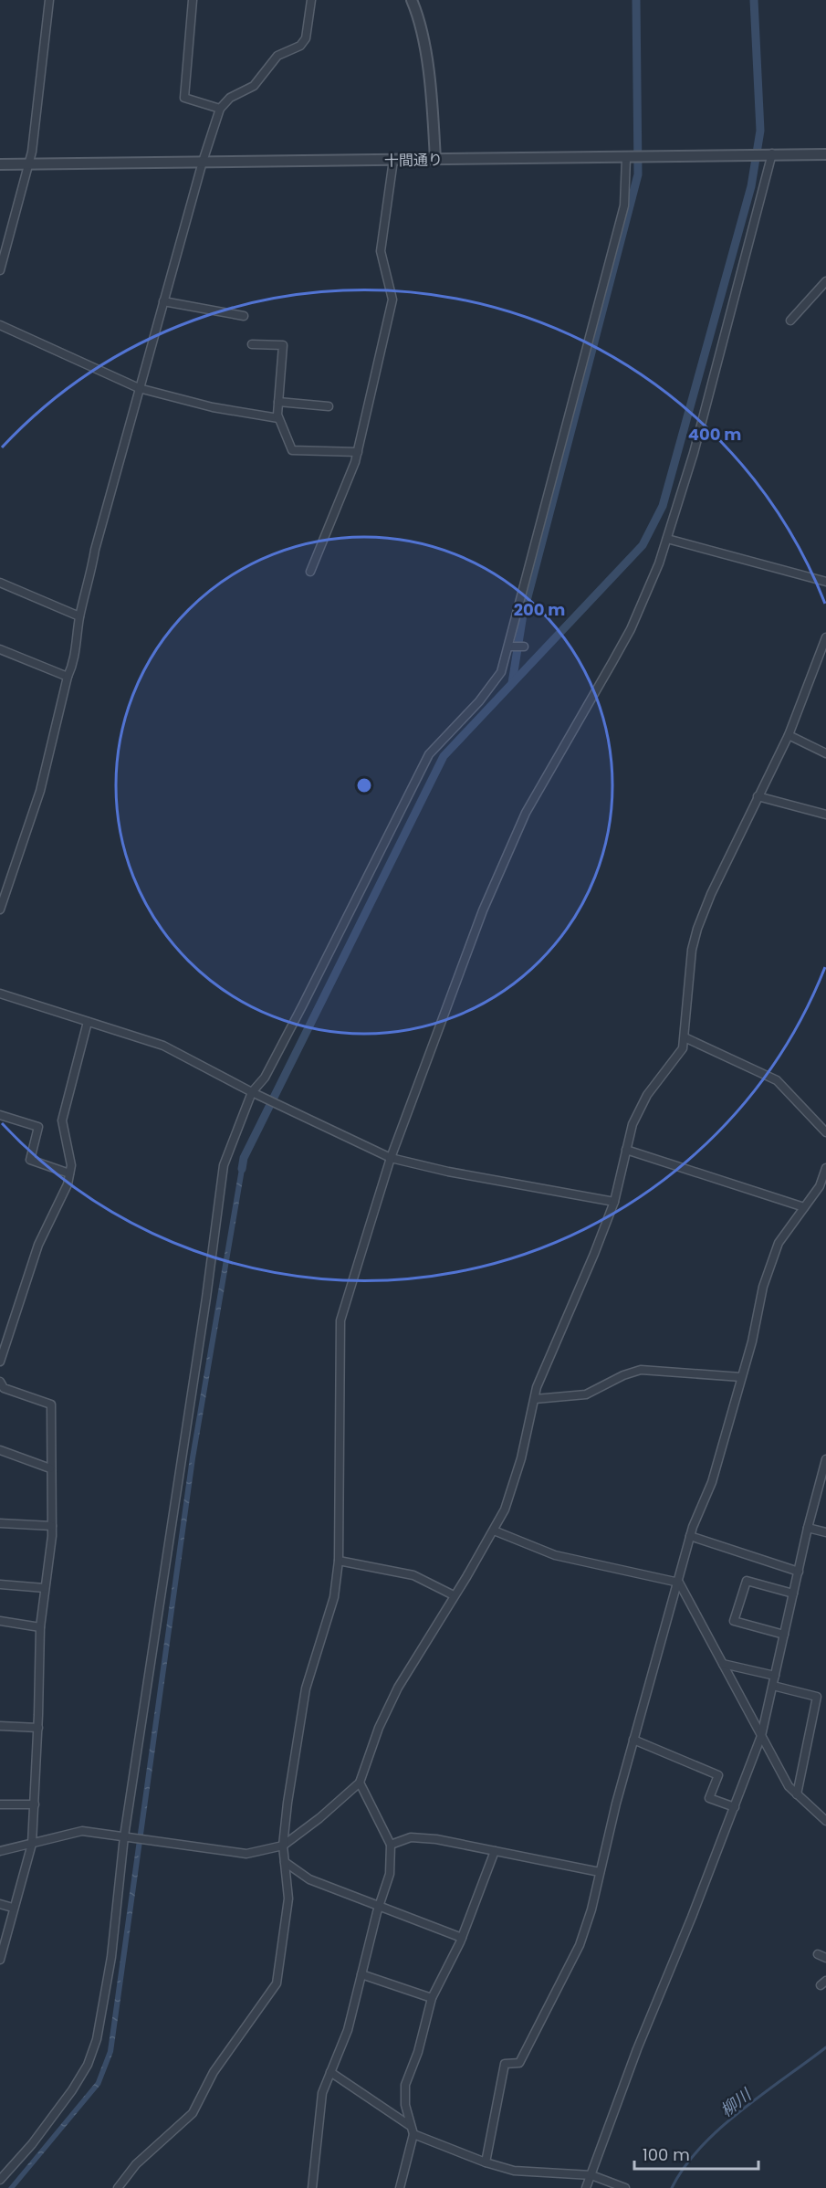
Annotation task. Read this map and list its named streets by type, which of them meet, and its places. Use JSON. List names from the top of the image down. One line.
{"streets":{"street":["十間通り"]},"water":["柳川"],"scale_bar":"100 m","rings":["400 m","200 m"]}
